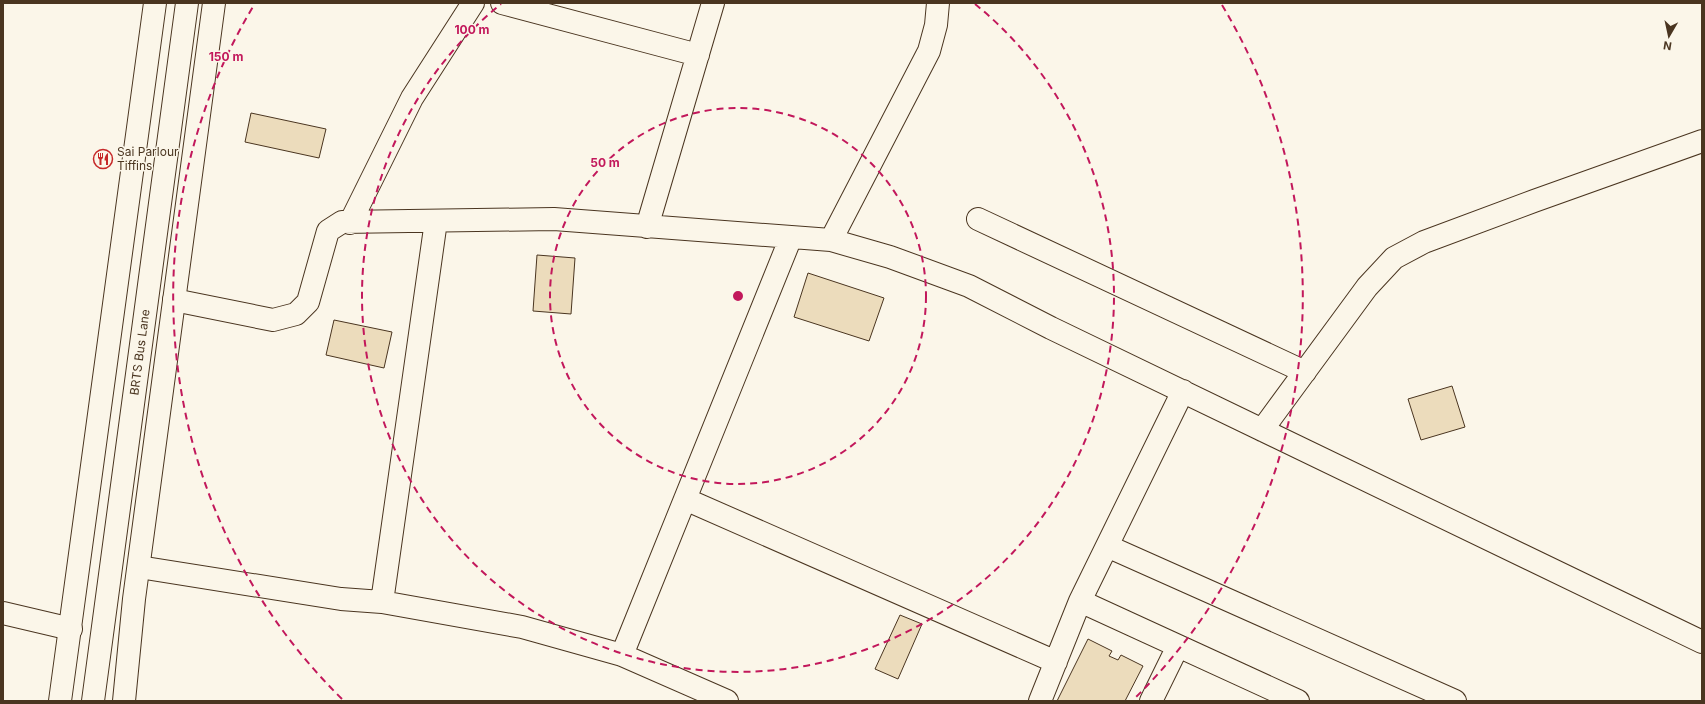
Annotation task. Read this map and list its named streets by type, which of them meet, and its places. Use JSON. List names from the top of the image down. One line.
{"streets":{"street":["BRTS Bus Lane"]},"places":{"restaurant":["Sai Parlour Tiffins"]},"north":"bottom","rings":["100 m","150 m","50 m"]}
